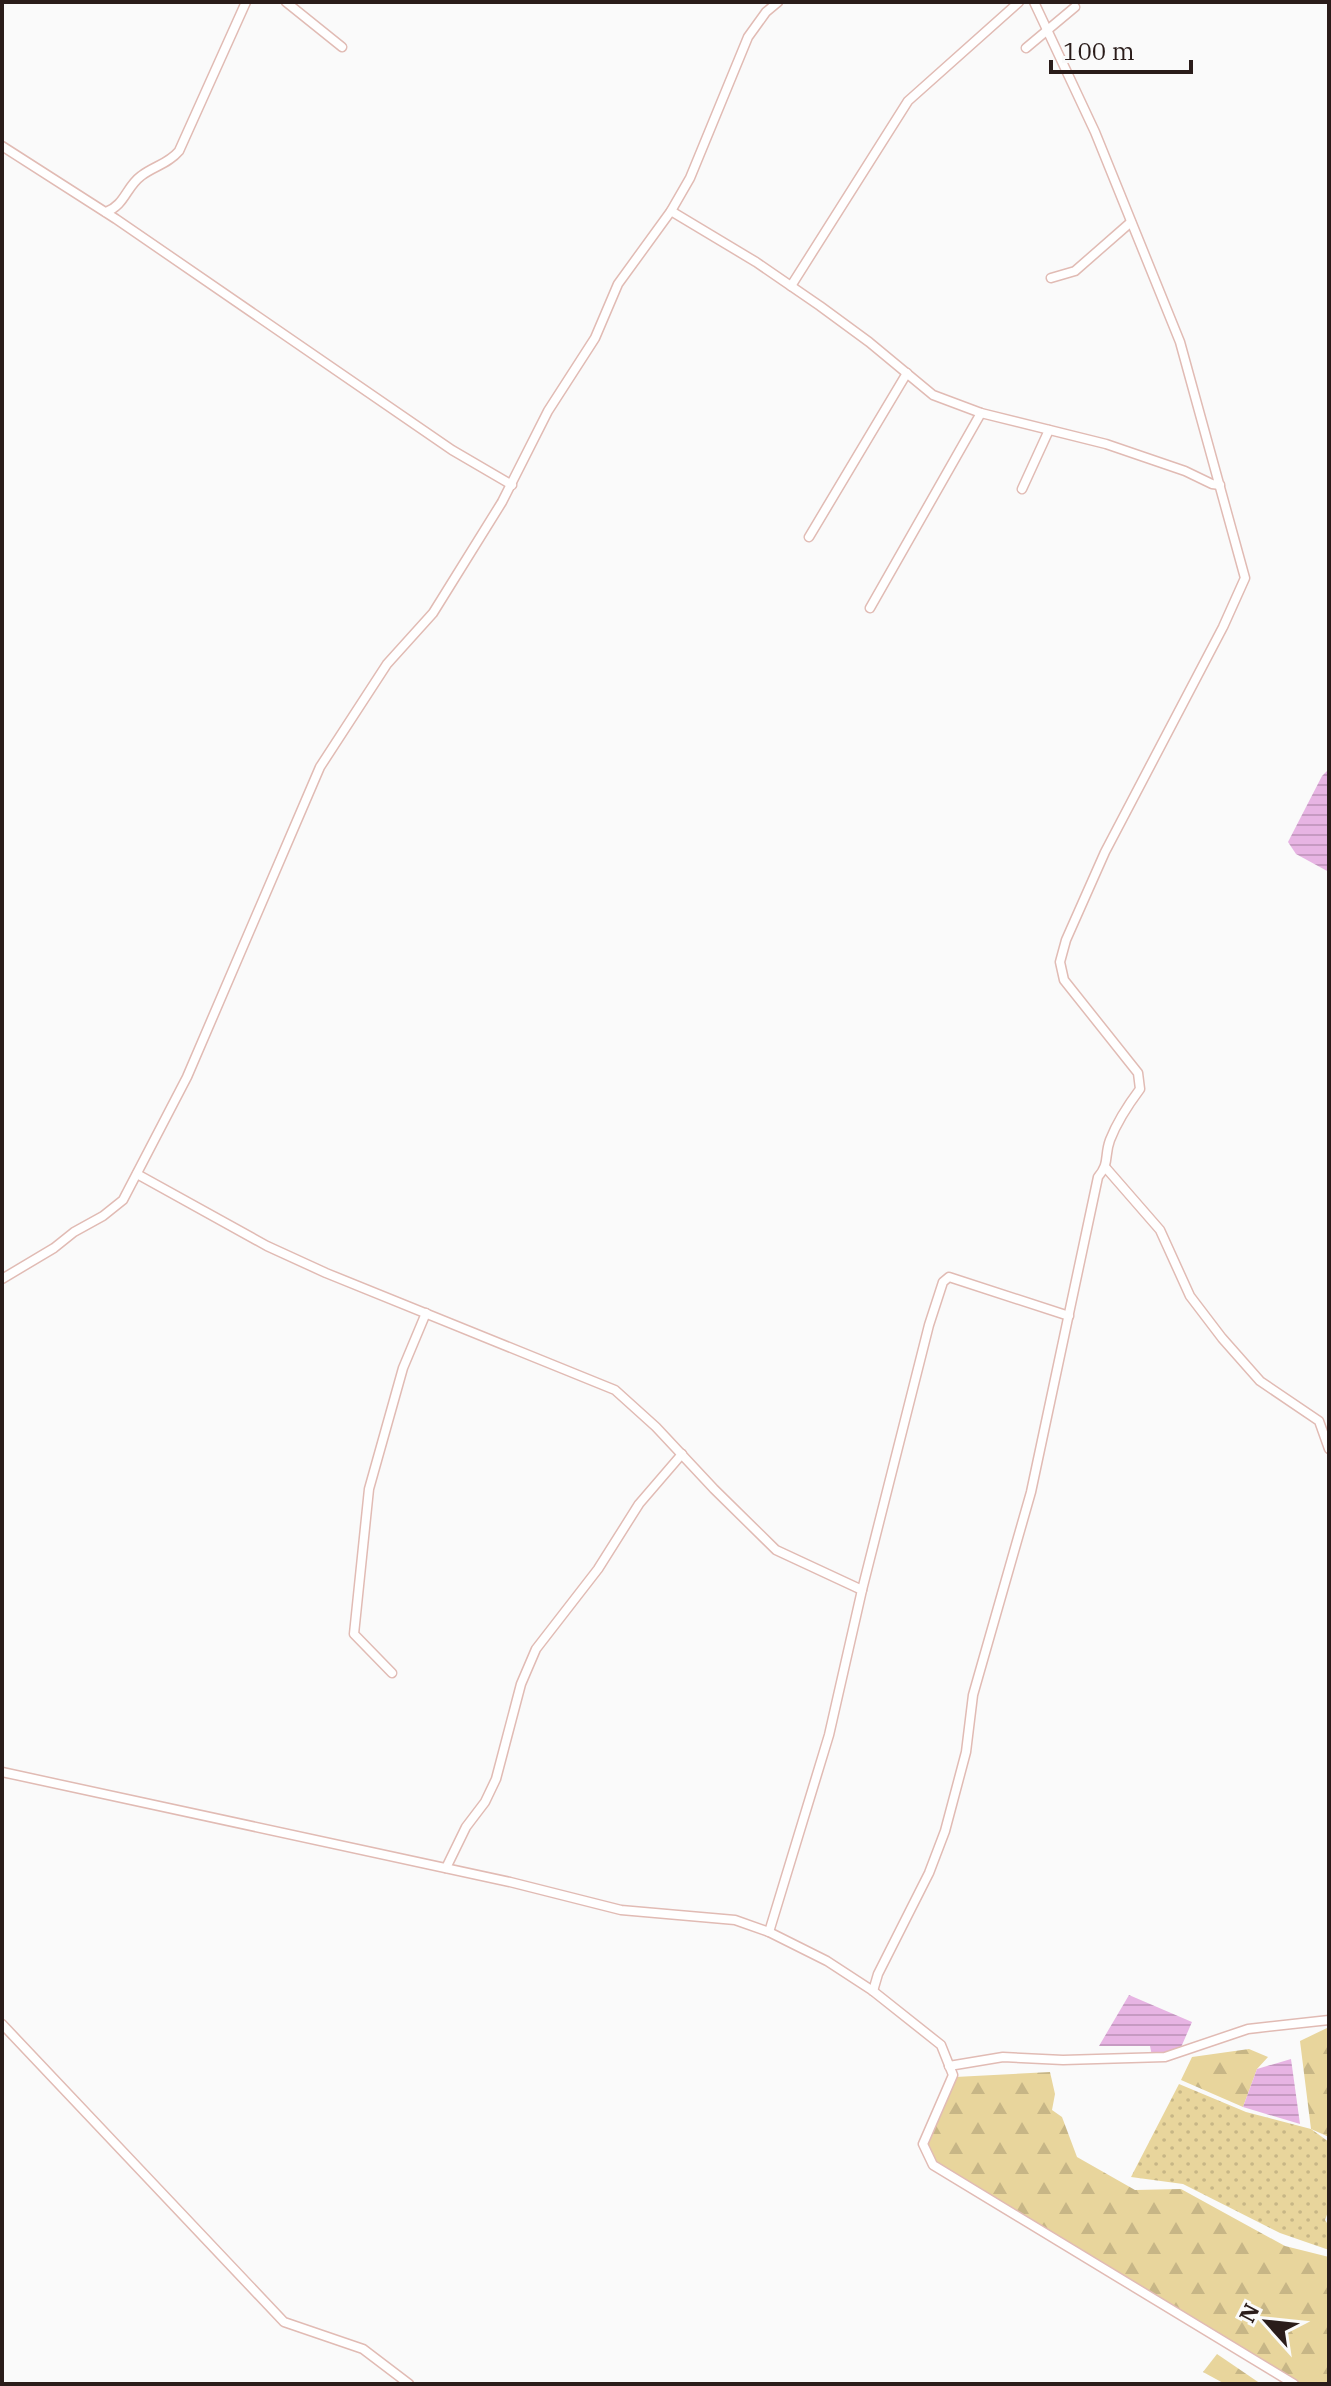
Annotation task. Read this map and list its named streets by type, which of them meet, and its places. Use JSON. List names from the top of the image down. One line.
{"scale_bar":"100 m","north":"top left"}
